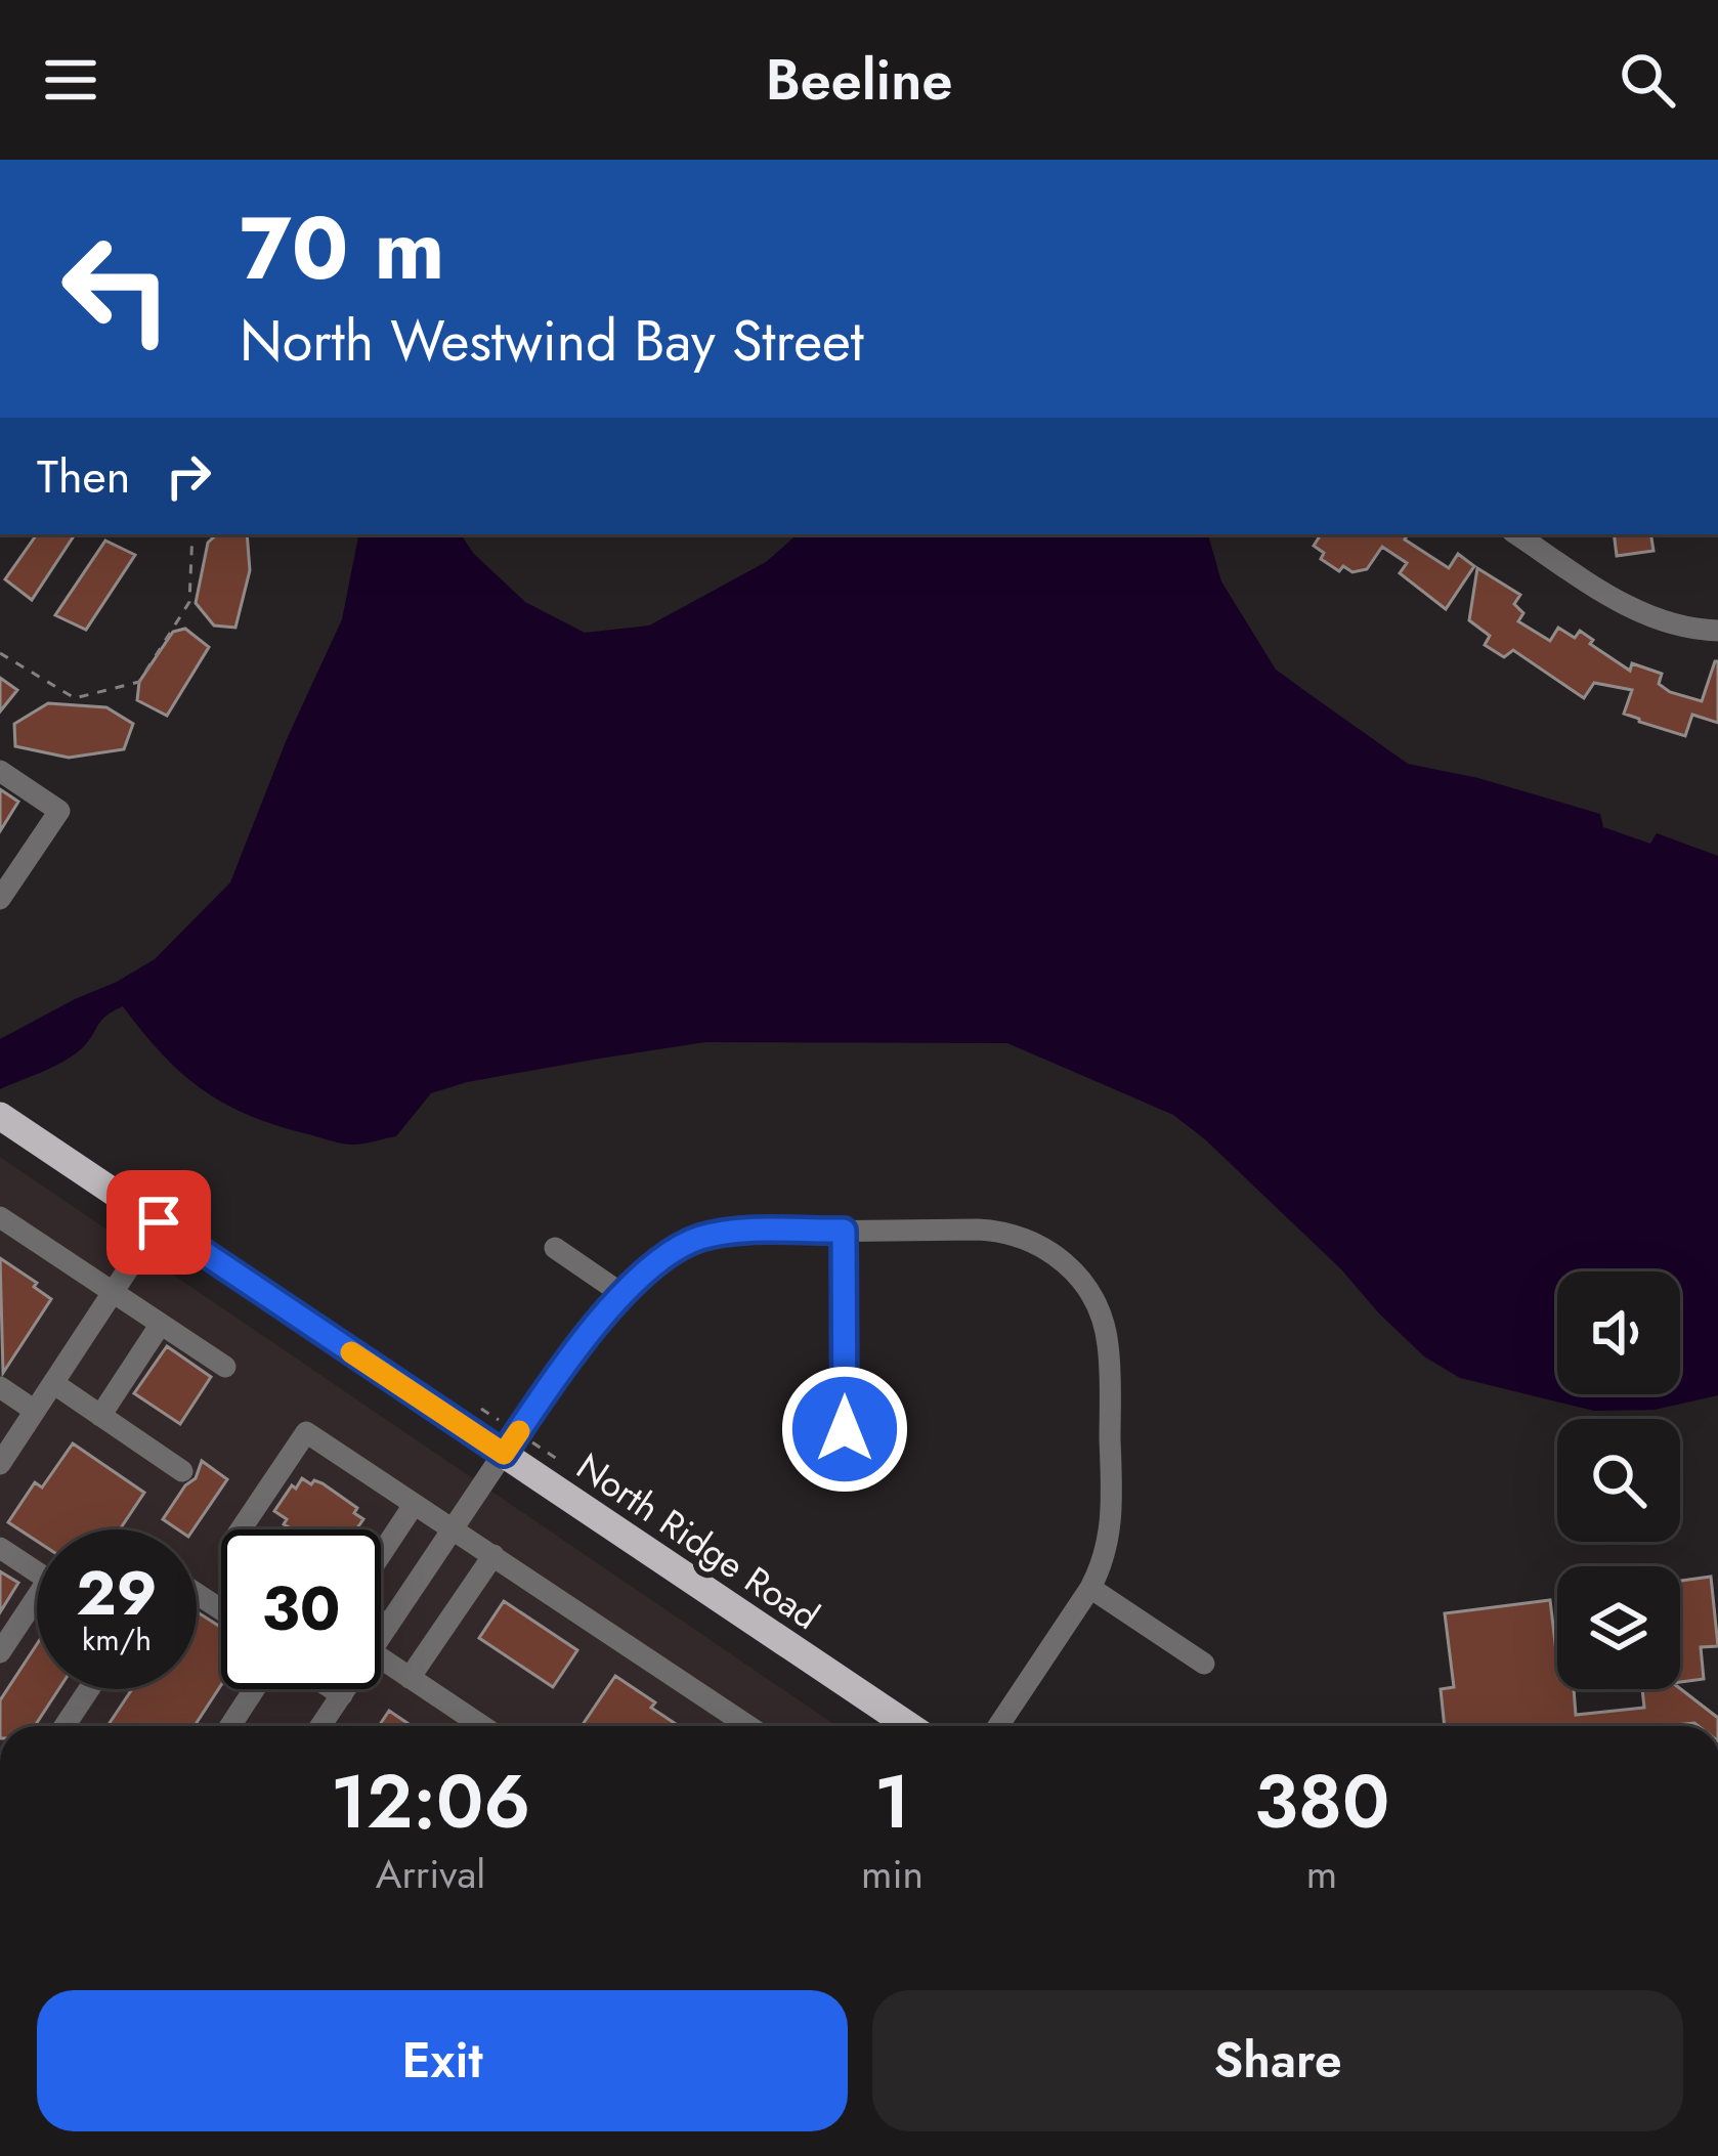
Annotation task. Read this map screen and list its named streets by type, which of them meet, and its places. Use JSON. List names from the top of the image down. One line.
{"streets":{"main road":["North Ridge Road"]},"page":{"header":"Beeline","turn":["70 m","North Westwind Bay Street"],"then":"Then","speed":"29 km/h","limit":"30","eta":["12:06","Arrival","1","min","380","m"],"buttons":["Exit","Share"]}}
